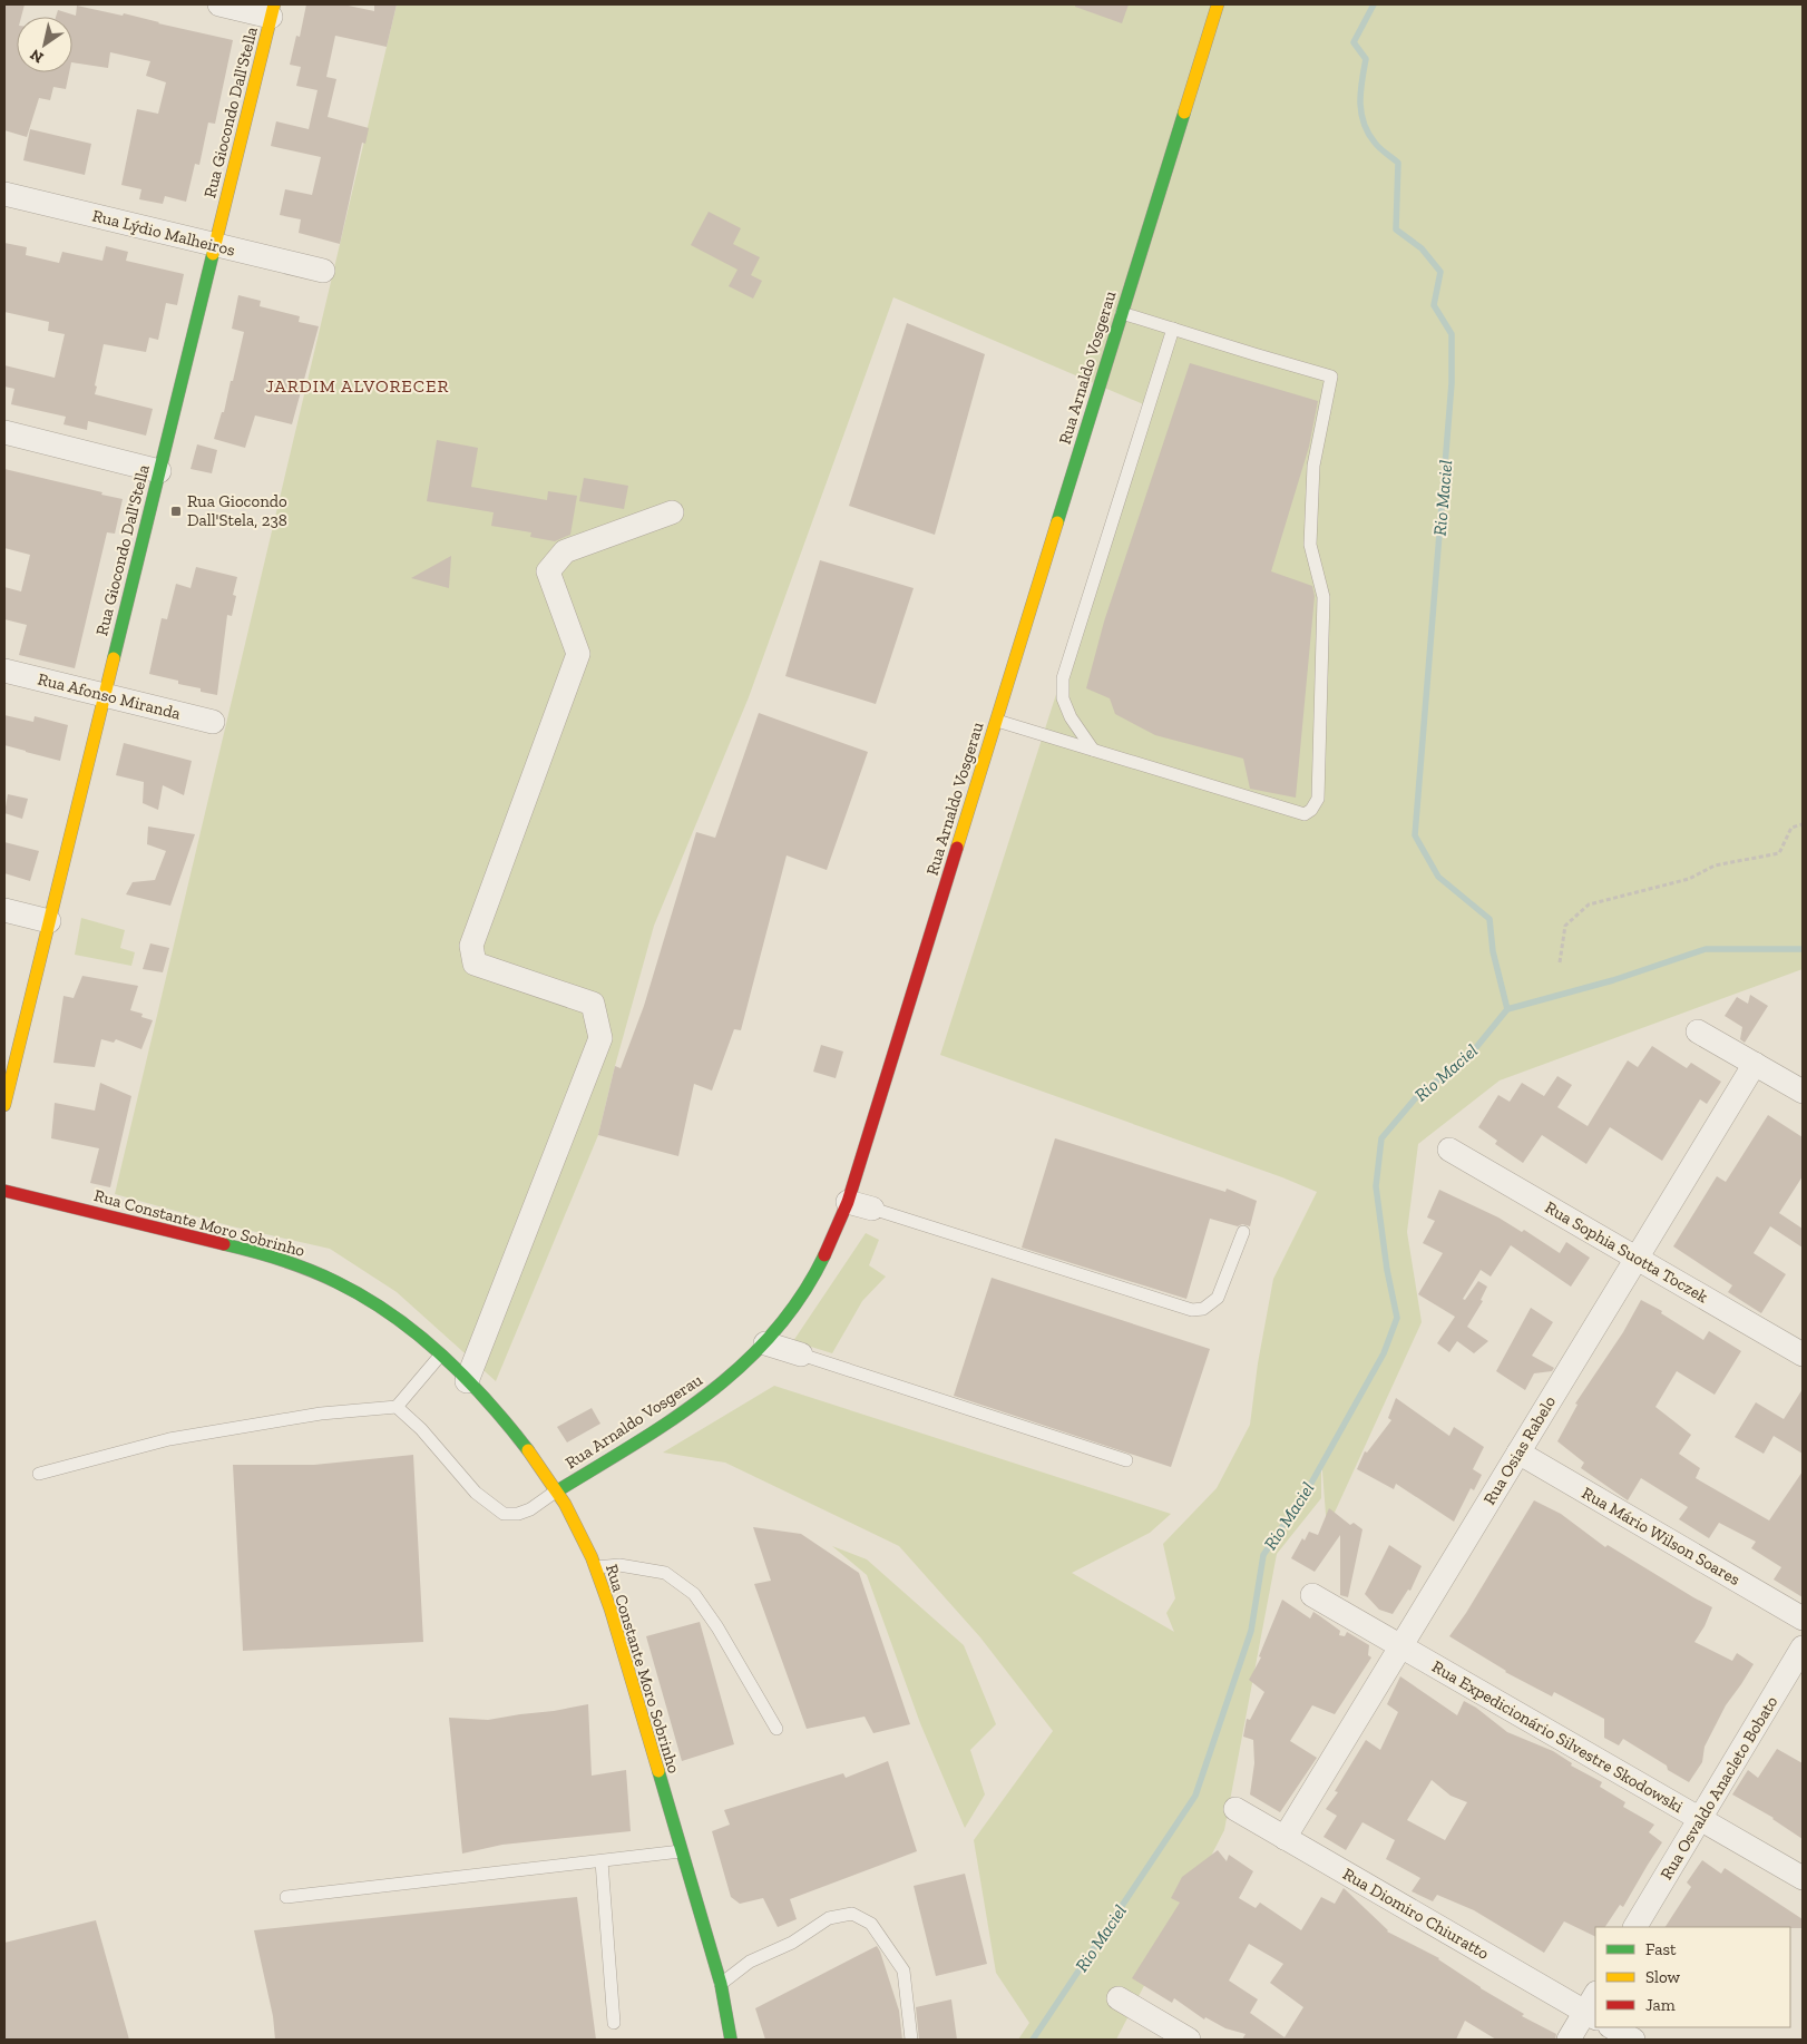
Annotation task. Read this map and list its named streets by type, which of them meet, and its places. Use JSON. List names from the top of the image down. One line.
{"streets":{"street":["Rua Giocondo Dall'Stella","Rua Lýdio Malheiros","Rua Arnaldo Vosgerau","Rua Afonso Miranda","Rua Constante Moro Sobrinho","Rua Sophia Suotta Toczek","Rua Osias Rabelo","Rua Mário Wilson Soares","Rua Expedicionário Silvestre Skodowski","Rua Osvaldo Anacleto Bobato","Rua Diomiro Chiuratto"]},"crossings":[["Rua Giocondo Dall'Stella","Rua Lýdio Malheiros"],["Rua Giocondo Dall'Stella","Rua Afonso Miranda"],["Rua Arnaldo Vosgerau","Rua Constante Moro Sobrinho"],["Rua Sophia Suotta Toczek","Rua Osias Rabelo"],["Rua Osias Rabelo","Rua Mário Wilson Soares"],["Rua Osias Rabelo","Rua Expedicionário Silvestre Skodowski"],["Rua Osias Rabelo","Rua Diomiro Chiuratto"],["Rua Expedicionário Silvestre Skodowski","Rua Osvaldo Anacleto Bobato"]],"districts":["JARDIM ALVORECER"],"water":["Rio Maciel"],"places":{"transit":["Rua Giocondo Dall'Stela, 238"]},"legend":["Fast","Slow","Jam"],"north":"bottom left"}
